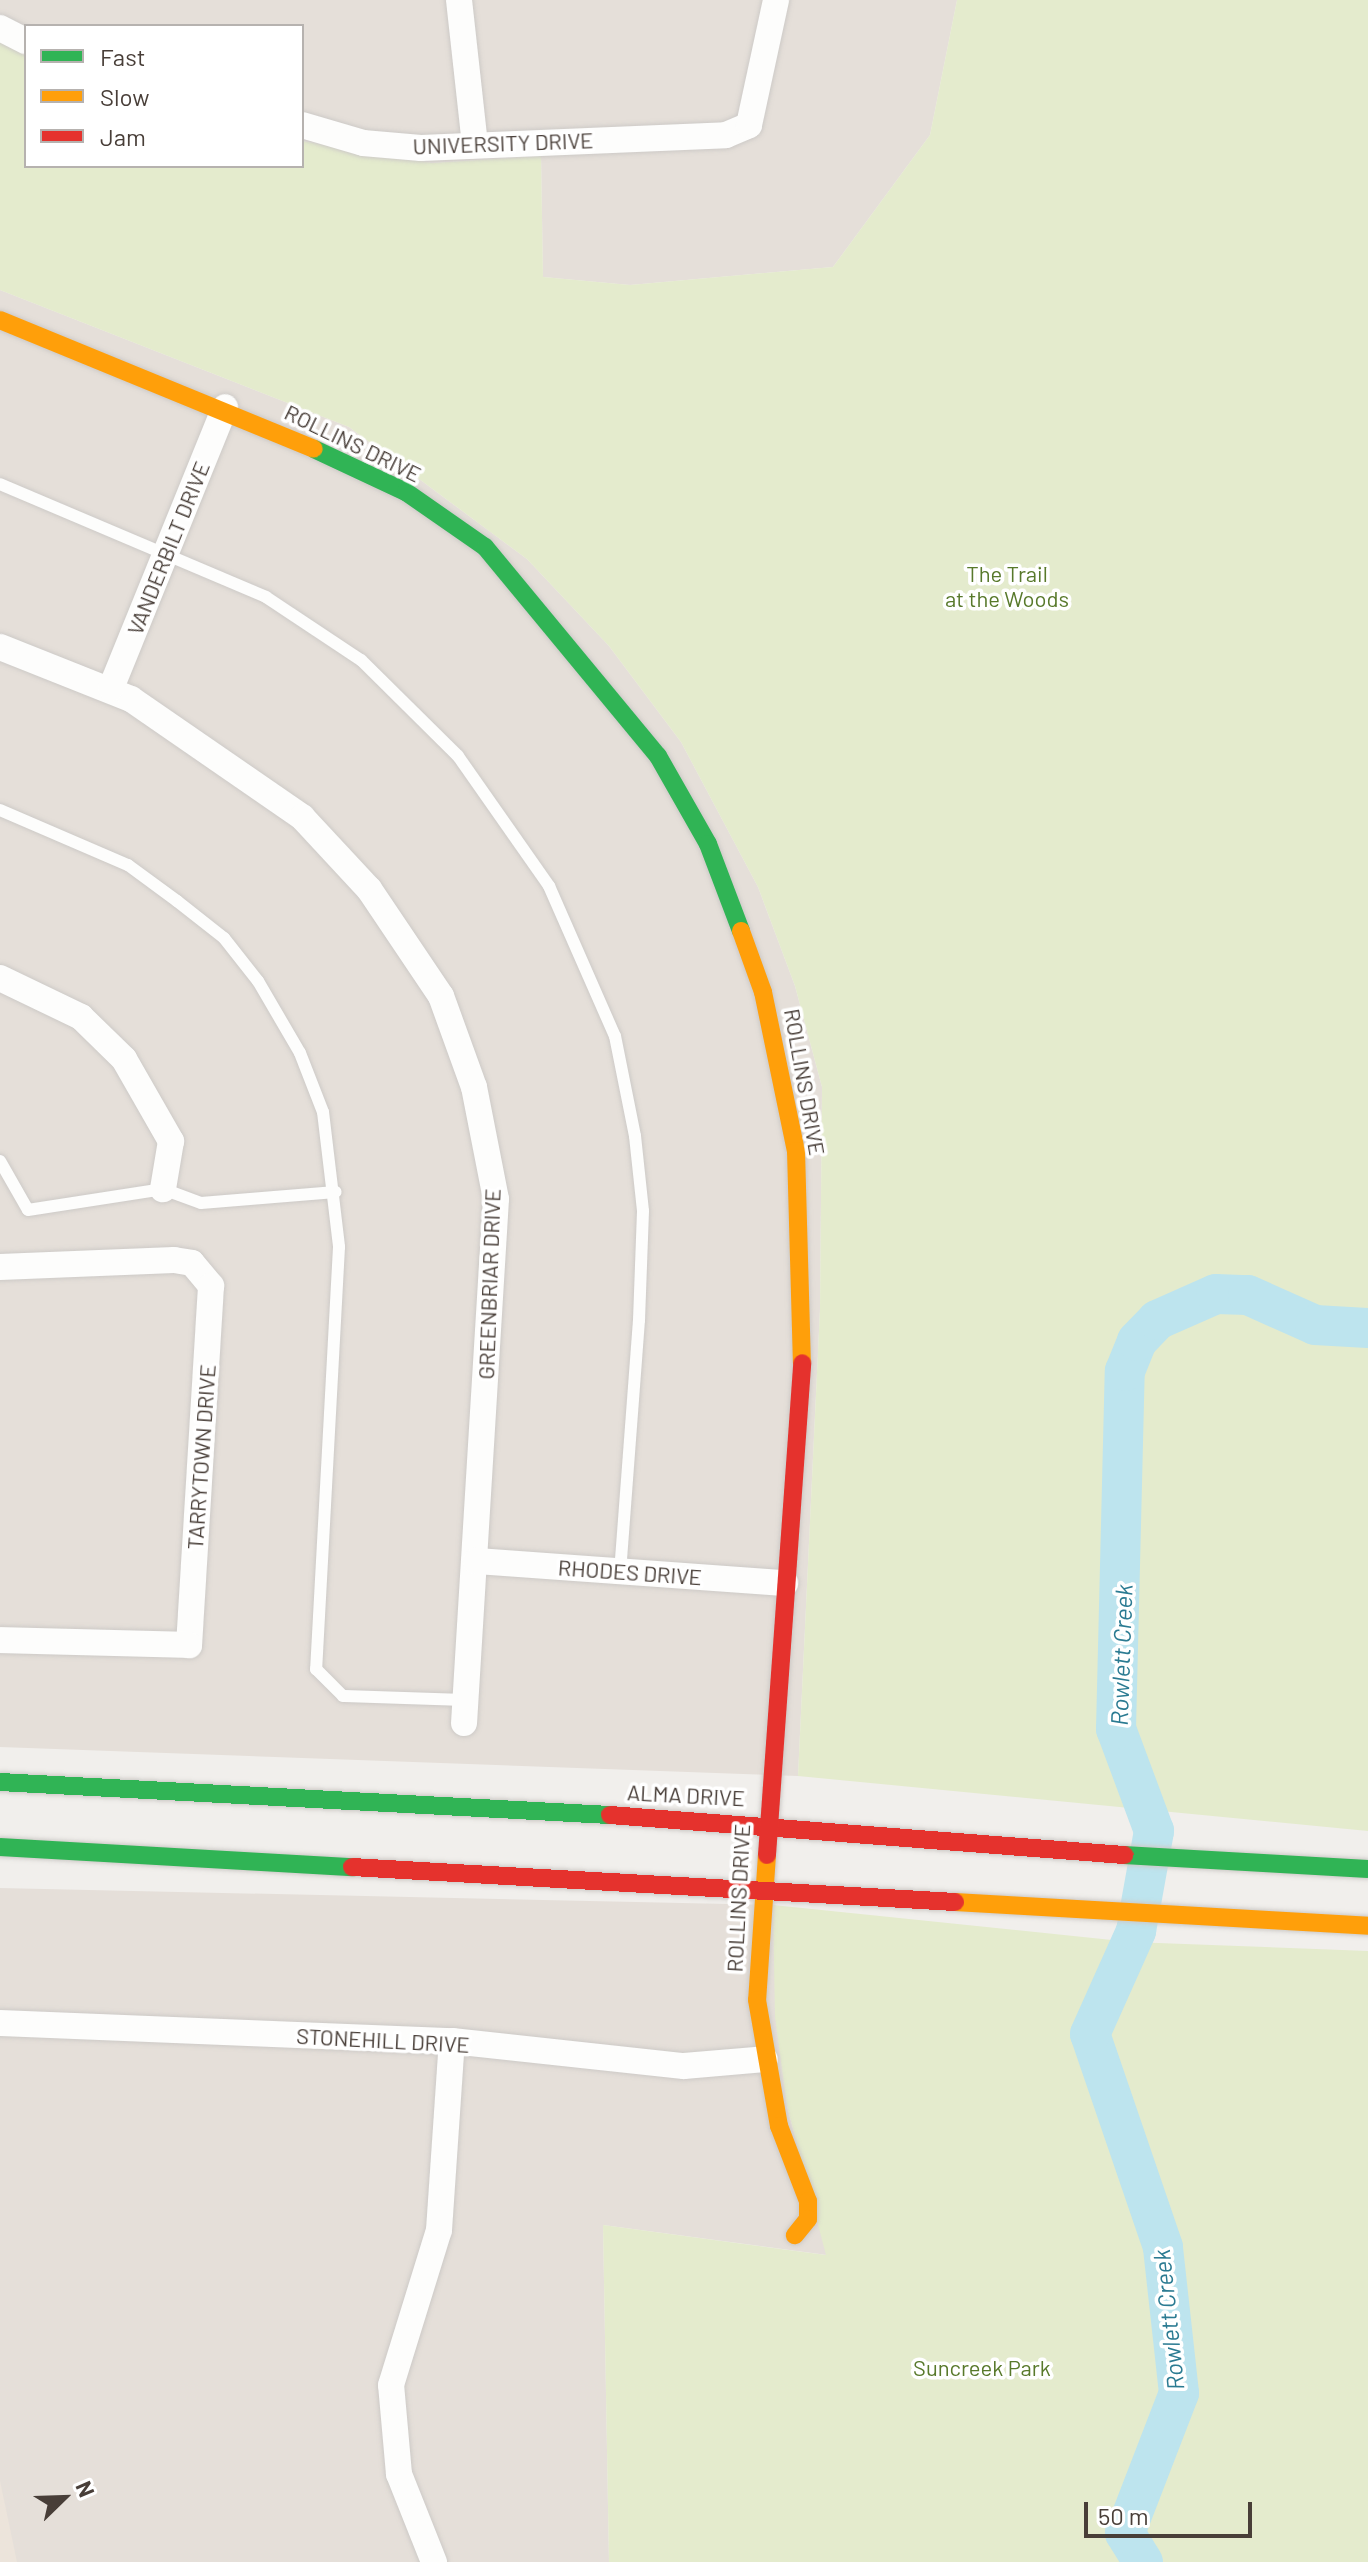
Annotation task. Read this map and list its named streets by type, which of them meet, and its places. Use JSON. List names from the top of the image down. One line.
{"streets":{"main road":["ROLLINS DRIVE","ALMA DRIVE"],"street":["UNIVERSITY DRIVE","VANDERBILT DRIVE","GREENBRIAR DRIVE","TARRYTOWN DRIVE","RHODES DRIVE","STONEHILL DRIVE"]},"crossings":[["ROLLINS DRIVE","VANDERBILT DRIVE"],["ROLLINS DRIVE","RHODES DRIVE"],["ROLLINS DRIVE","ALMA DRIVE"],["ROLLINS DRIVE","STONEHILL DRIVE"],["VANDERBILT DRIVE","GREENBRIAR DRIVE"],["GREENBRIAR DRIVE","RHODES DRIVE"]],"water":["Rowlett Creek"],"parks":["The Trail at the Woods","Suncreek Park"],"legend":["Fast","Slow","Jam"],"scale_bar":"50 m","north":"top right"}
